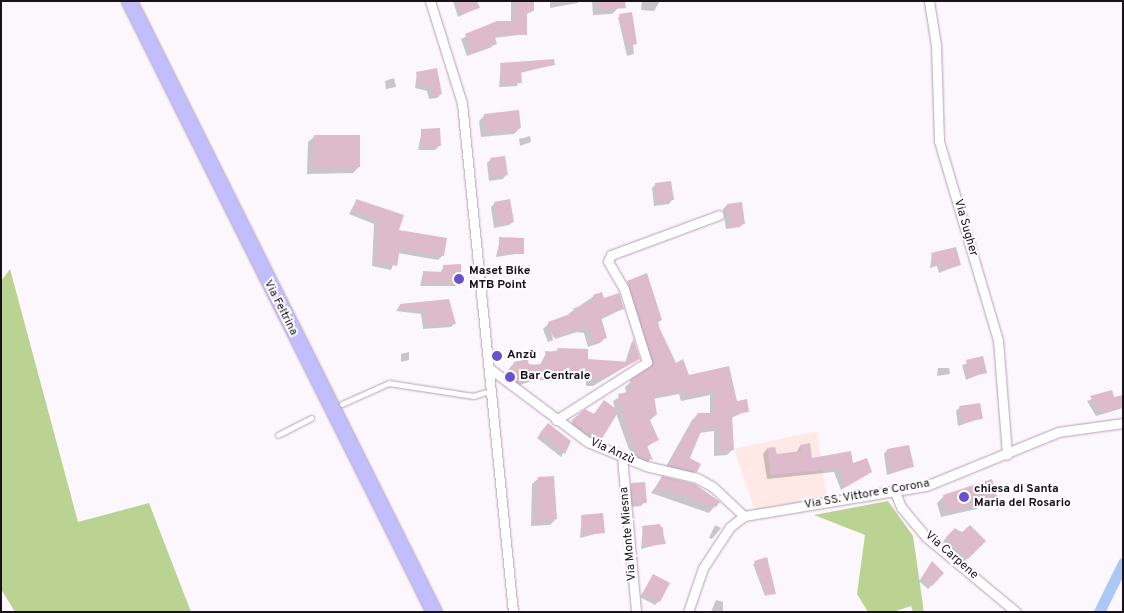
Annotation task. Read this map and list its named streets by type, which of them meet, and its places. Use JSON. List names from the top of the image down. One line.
{"streets":{"main road":["Via Feltrina"],"street":["Via Sugher","Via Anzù","Via SS. Vittore e Corona","Via Monte Miesna","Via Carpene"]},"crossings":[["Via Sugher","Via SS. Vittore e Corona"],["Via Anzù","Via SS. Vittore e Corona"],["Via Anzù","Via Monte Miesna"],["Via SS. Vittore e Corona","Via Carpene"]],"places":["Maset Bike MTB Point","Anzù","Bar Centrale","chiesa di Santa Maria del Rosario"]}
